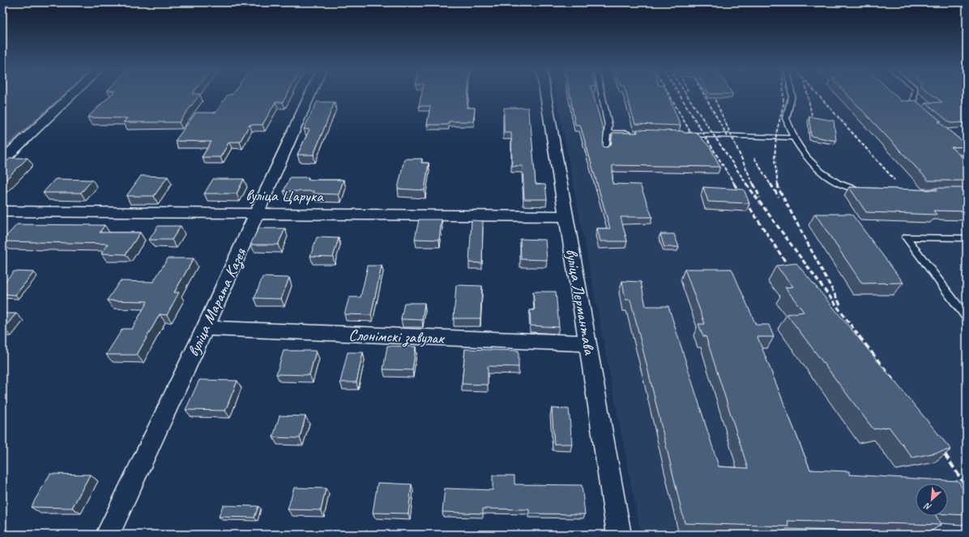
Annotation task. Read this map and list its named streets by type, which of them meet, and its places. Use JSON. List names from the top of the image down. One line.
{"streets":{"street":["вуліца Царука","вуліца Лермантава","вуліца Марата Казея","Слонімскі завулак"]},"crossings":[["вуліца Царука","вуліца Лермантава"],["вуліца Царука","вуліца Марата Казея"],["вуліца Лермантава","Слонімскі завулак"],["вуліца Марата Казея","Слонімскі завулак"]],"north":"bottom left"}
